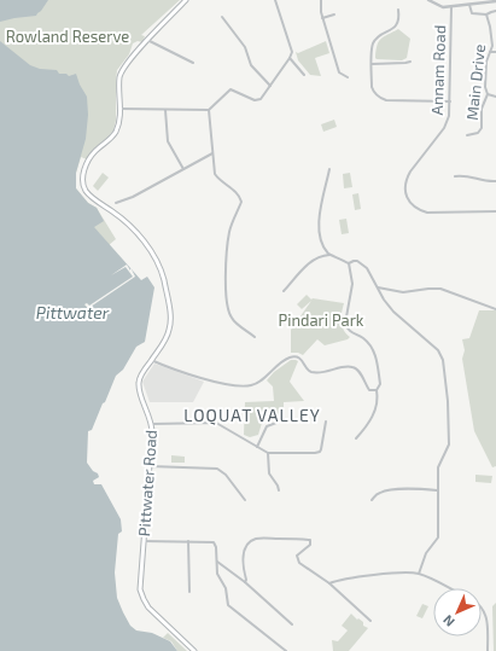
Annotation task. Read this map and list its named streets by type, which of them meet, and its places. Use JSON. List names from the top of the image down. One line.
{"streets":{"main road":["Pittwater Road"],"street":["Annam Road","Main Drive"]},"districts":["LOQUAT VALLEY"],"water":["Pittwater"],"parks":["Rowland Reserve","Pindari Park"],"north":"bottom left"}
